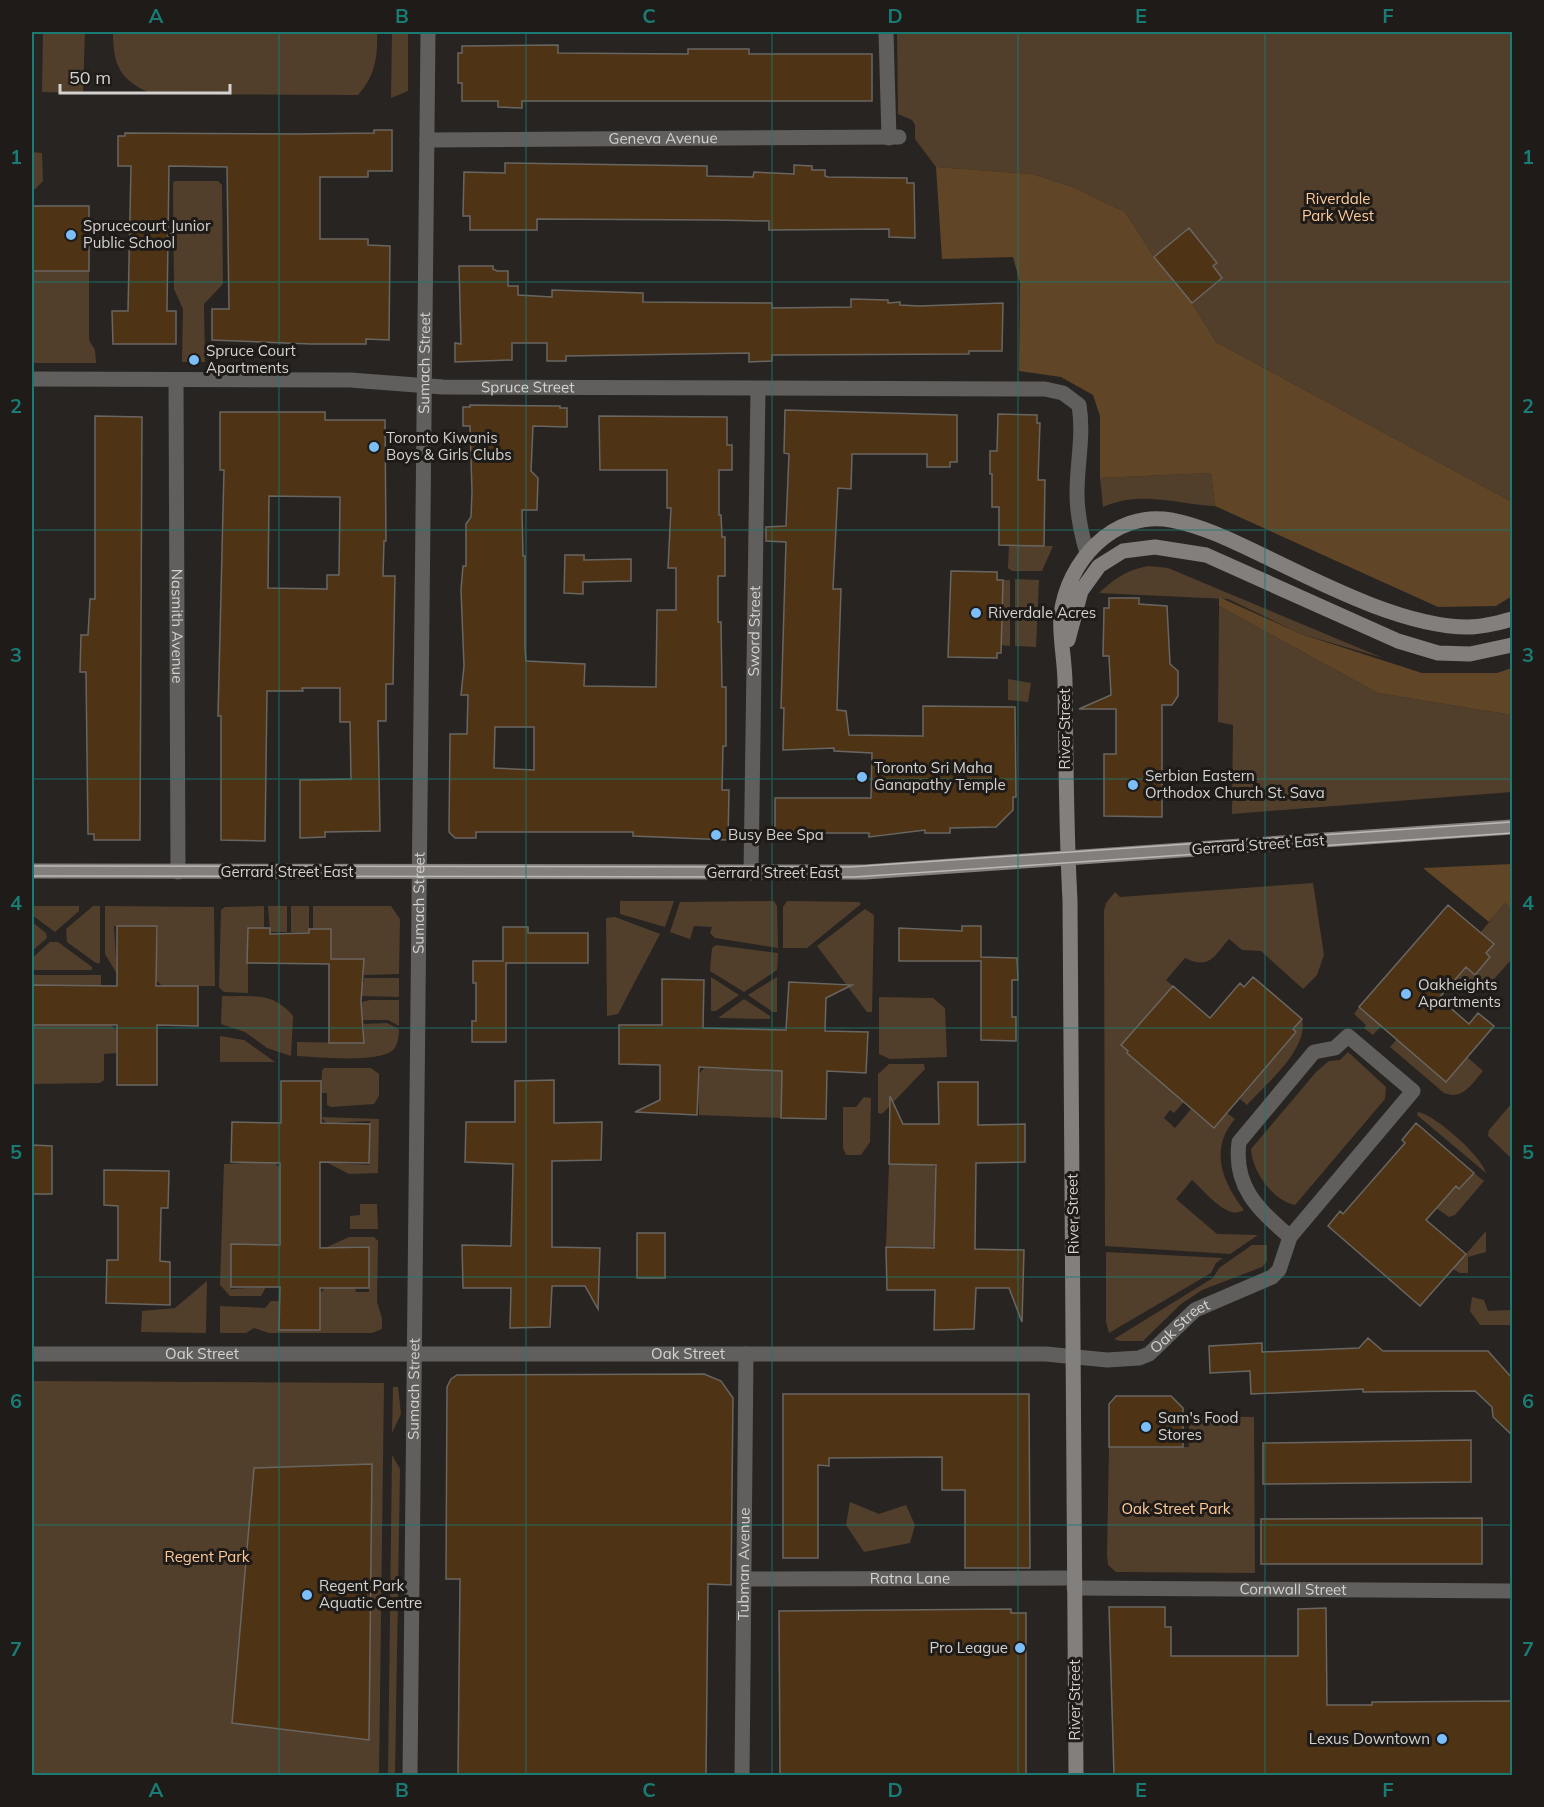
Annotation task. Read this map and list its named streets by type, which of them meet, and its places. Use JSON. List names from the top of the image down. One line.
{"streets":{"main road":["River Street","Gerrard Street East"],"street":["Geneva Avenue","Sumach Street","Spruce Street","Nasmith Avenue","Sword Street","Oak Street","Tubman Avenue","Ratna Lane","Cornwall Street"]},"crossings":[["Geneva Avenue","Sumach Street"],["Sumach Street","Spruce Street"],["Sumach Street","Gerrard Street East"],["Sumach Street","Oak Street"],["Spruce Street","Nasmith Avenue"],["Spruce Street","Sword Street"],["Spruce Street","River Street"],["Nasmith Avenue","Gerrard Street East"],["Sword Street","Gerrard Street East"],["River Street","Gerrard Street East"],["River Street","Oak Street"],["River Street","Ratna Lane"],["River Street","Cornwall Street"],["Oak Street","Tubman Avenue"],["Tubman Avenue","Ratna Lane"],["Ratna Lane","Cornwall Street"]],"parks":["Riverdale Park West","Oak Street Park","Regent Park"],"places":["Sprucecourt Junior Public School","Spruce Court Apartments","Toronto Kiwanis Boys & Girls Clubs","Riverdale Acres","Toronto Sri Maha Ganapathy Temple","Serbian Eastern Orthodox Church St. Sava","Busy Bee Spa","Oakheights Apartments","Sam's Food Stores","Regent Park Aquatic Centre","Pro League","Lexus Downtown"],"scale_bar":"50 m","grid":{"columns":["A","B","C","D","E","F"],"rows":["1","2","3","4","5","6","7"]}}
